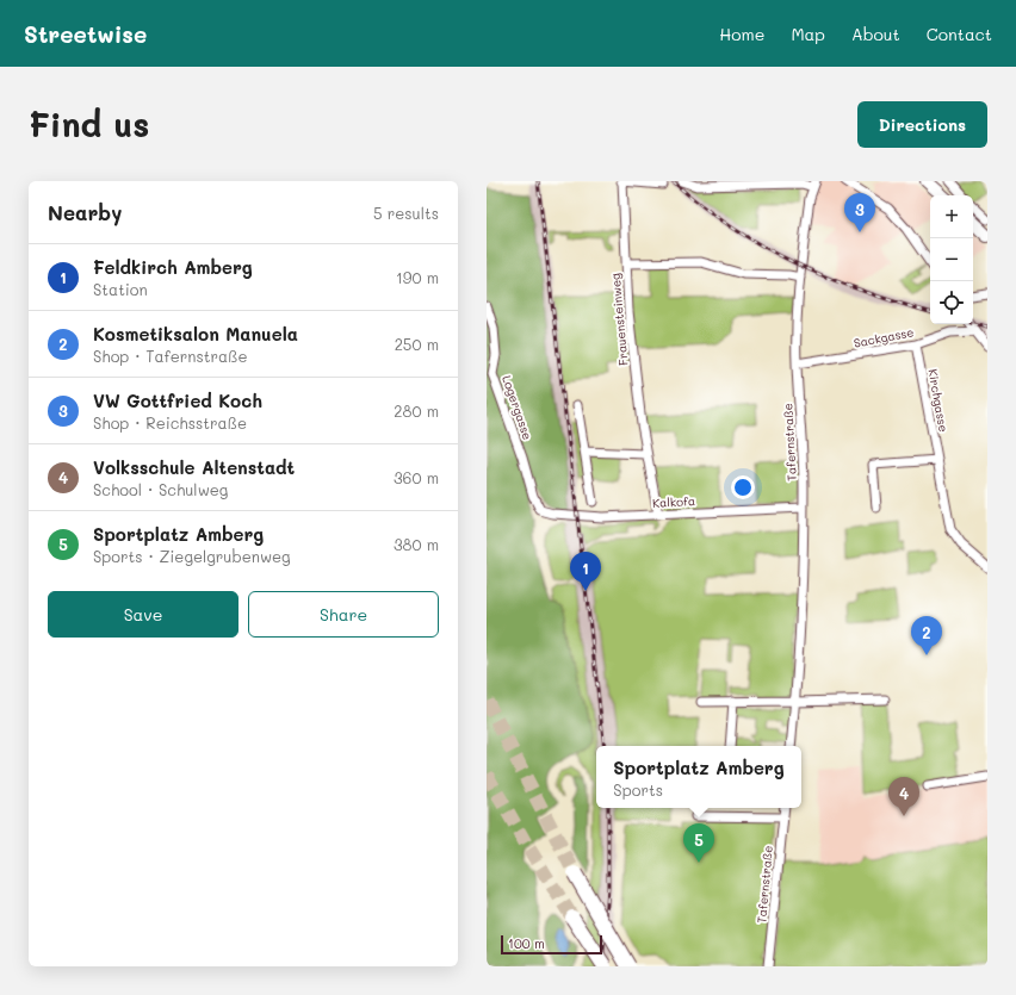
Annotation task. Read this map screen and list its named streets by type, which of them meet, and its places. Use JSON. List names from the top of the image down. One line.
{"streets":{"street":["Frauensteinweg","Sackgasse","Kirchgasse","Logergasse","Tafernstraße","Kalkofa"]},"crossings":[["Frauensteinweg","Kalkofa"],["Sackgasse","Kirchgasse"],["Sackgasse","Tafernstraße"],["Logergasse","Kalkofa"],["Tafernstraße","Kalkofa"]],"scale_bar":"100 m","page":{"header":"Streetwise","nav":["Home","Map","About","Contact"],"buttons":["Directions",["Save","Share"]],"title":"Find us","heading":["Nearby","5 results"],"pins":["3","1","2","4","5"],"map_buttons":["+","−"],"list":[{"mark":"1","name":"Feldkirch Amberg","note":"Station","value":"190 m"},{"mark":"2","name":"Kosmetiksalon Manuela","note":"Shop · Tafernstraße","value":"250 m"},{"mark":"3","name":"VW Gottfried Koch","note":"Shop · Reichsstraße","value":"280 m"},{"mark":"4","name":"Volksschule Altenstadt","note":"School · Schulweg","value":"360 m"},{"mark":"5","name":"Sportplatz Amberg","note":"Sports · Ziegelgrubenweg","value":"380 m"}],"popup":["Sportplatz Amberg","Sports"],"scale":"100 m"}}
